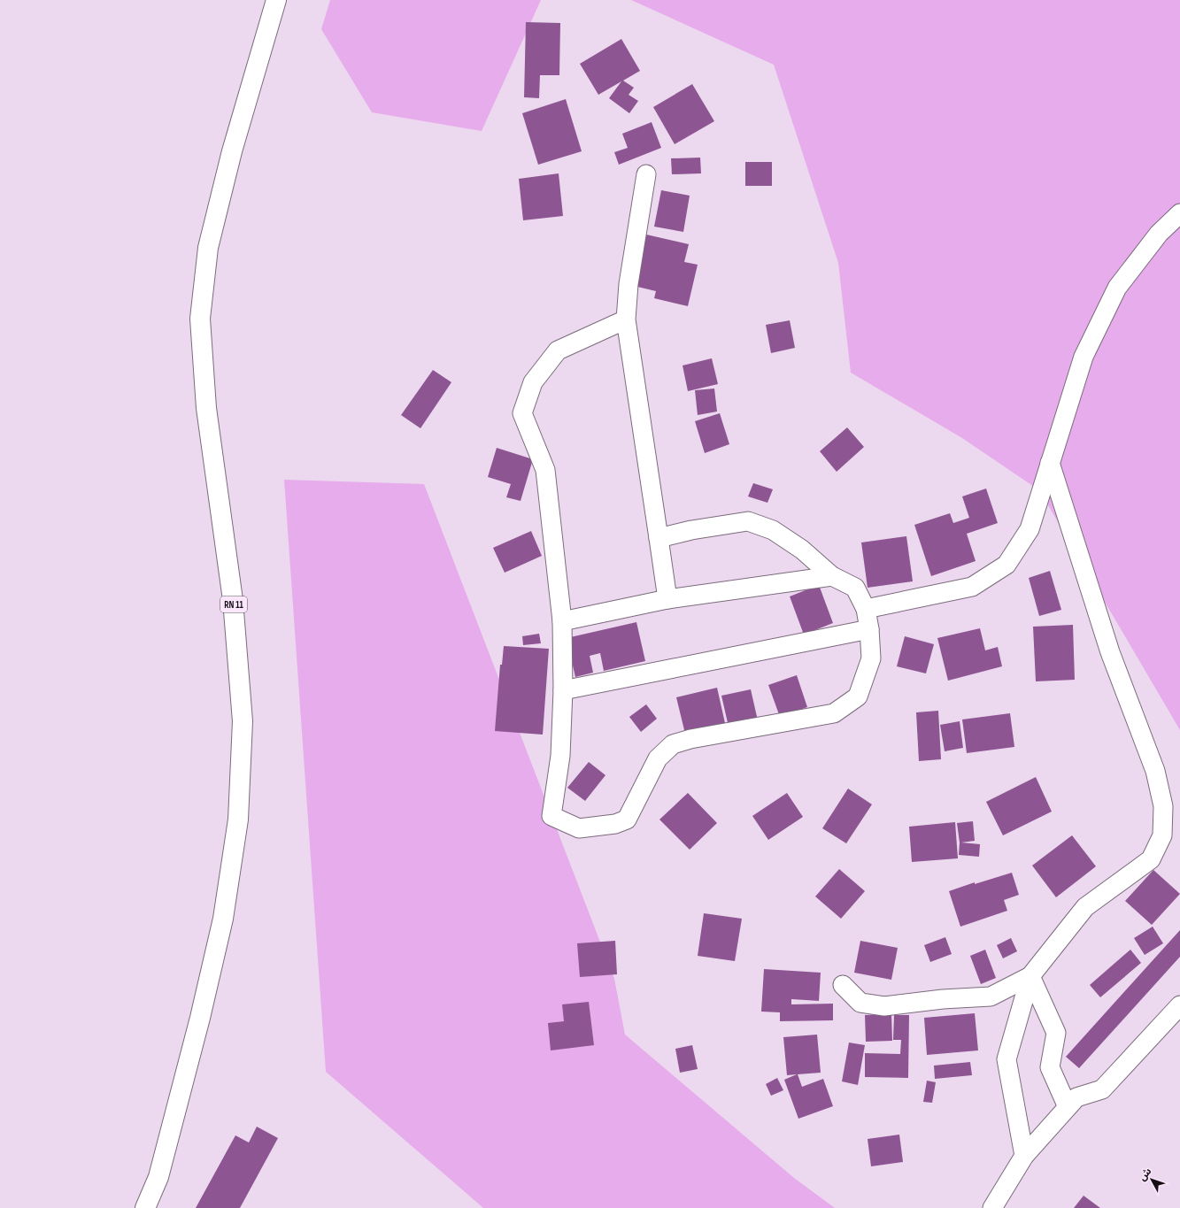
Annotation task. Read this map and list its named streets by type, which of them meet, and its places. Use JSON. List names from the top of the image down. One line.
{"streets":{"main road":["RN 11"]},"north":"top left"}
